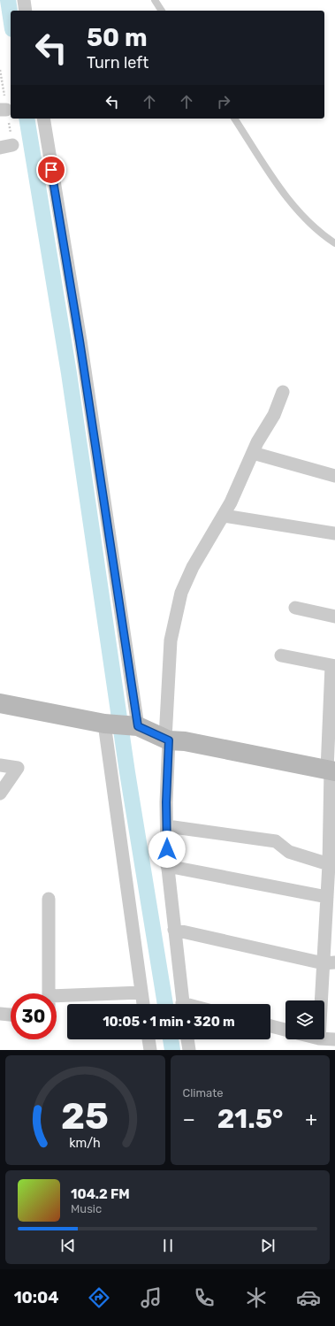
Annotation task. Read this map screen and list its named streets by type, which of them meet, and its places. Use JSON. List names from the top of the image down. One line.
{"page":{"turn":["50 m","Turn left"],"limit":"30","trip":"10:05 · 1 min · 320 m","tile":"Climate","heat":["−","21.5°","+"],"song":["104.2 FM","Music"],"tabs":"10:04","gauge":["25","km/h"]}}
